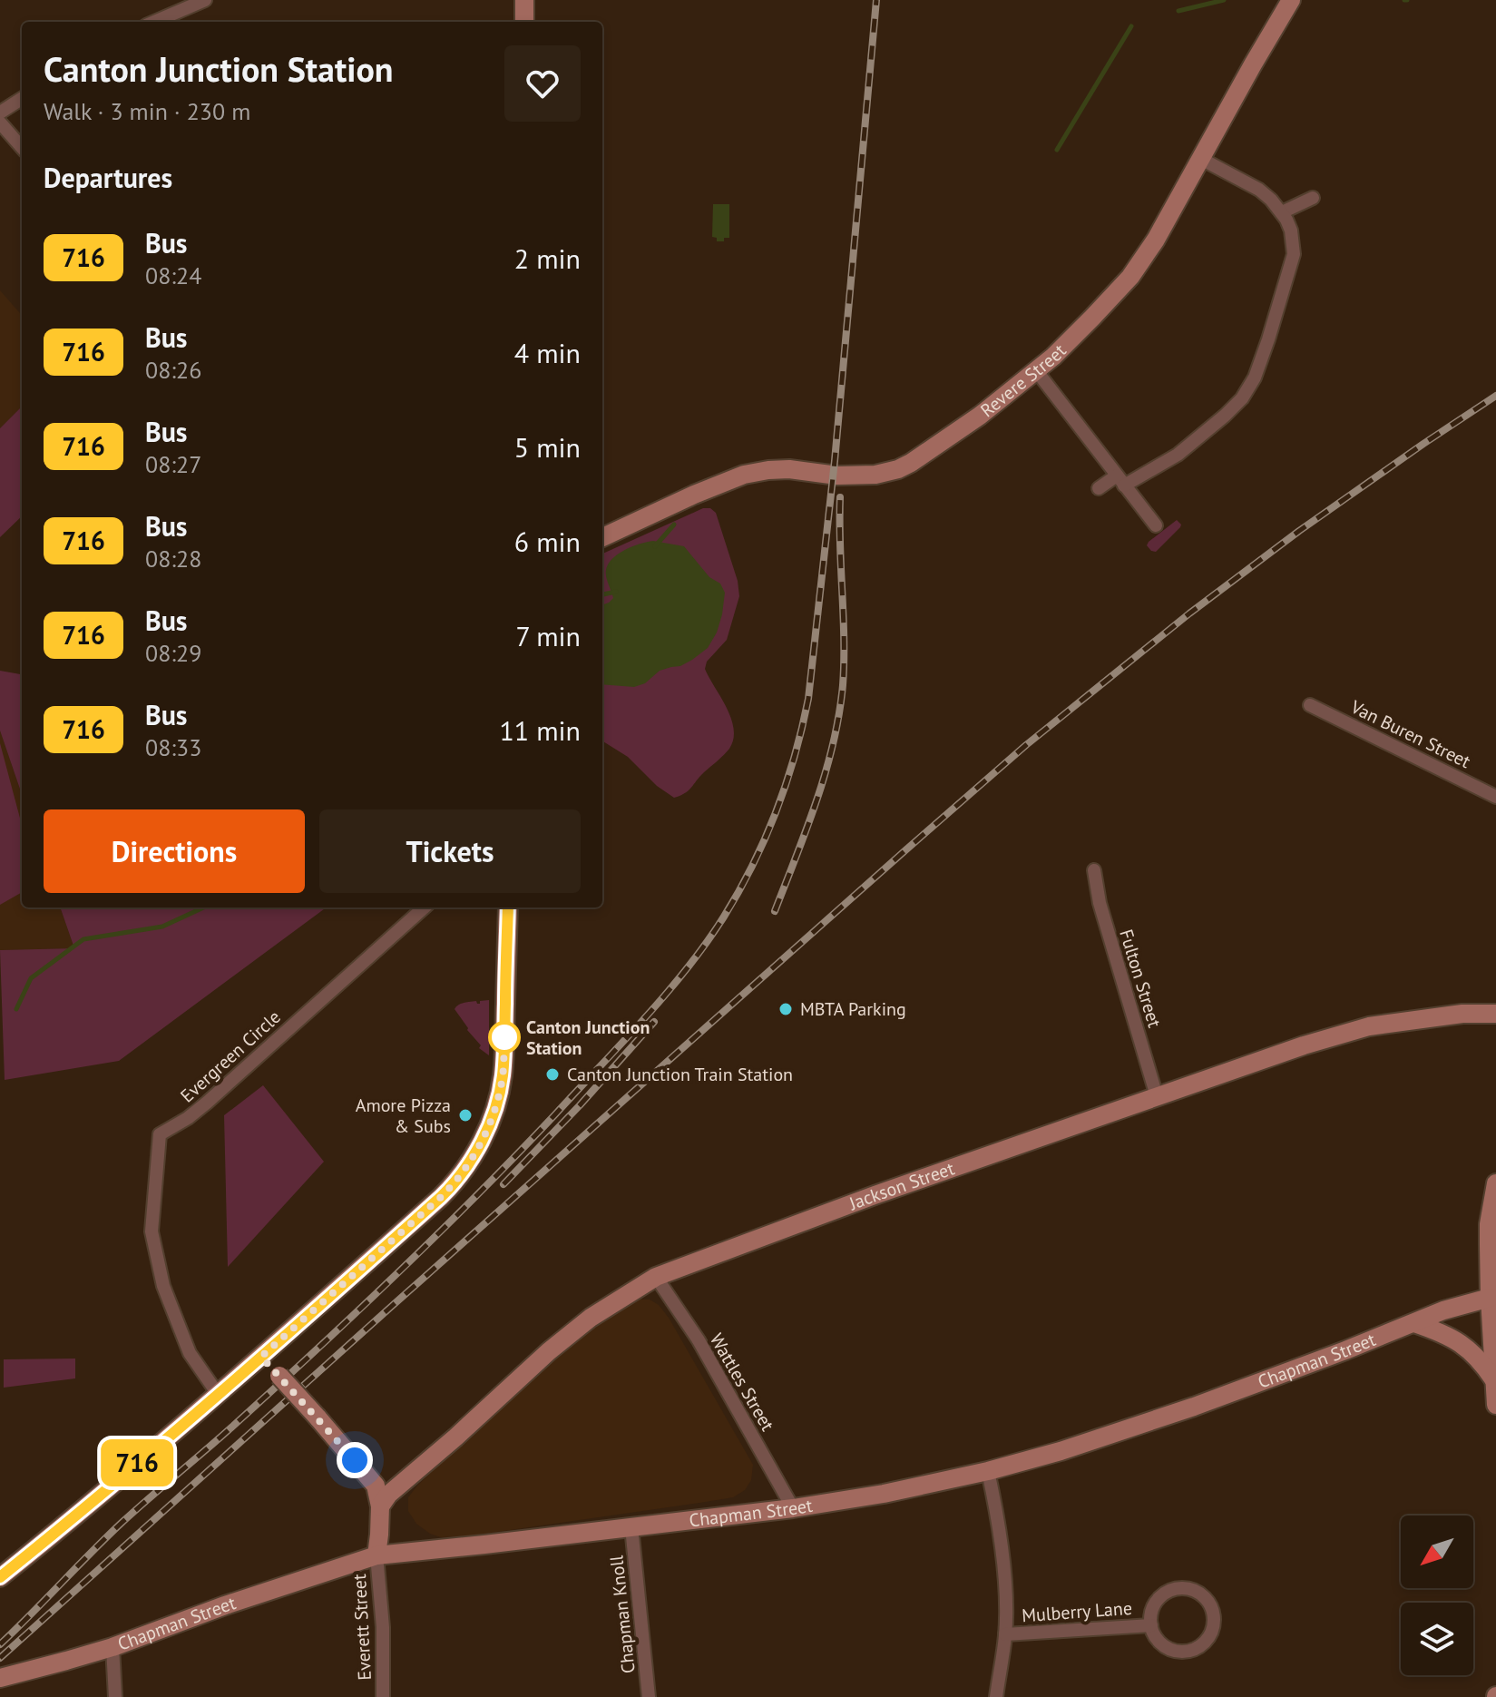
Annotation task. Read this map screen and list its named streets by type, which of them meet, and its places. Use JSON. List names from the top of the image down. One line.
{"streets":{"street":["Revere Street","Van Buren Street","Fulton Street","Evergreen Circle","Jackson Street","Chapman Street","Wattles Street","Mulberry Lane","Chapman Knoll","Everett Street"]},"crossings":[["Fulton Street","Jackson Street"],["Jackson Street","Wattles Street"],["Chapman Street","Wattles Street"],["Chapman Street","Chapman Knoll"],["Chapman Street","Everett Street"]],"places":["MBTA Parking","Canton Junction Station","Canton Junction Train Station","Amore Pizza & Subs"],"lines":["bus line 716"],"north":"bottom left","page":{"on_map":"716","heading":[["Canton Junction Station","Walk · 3 min · 230 m"],"Departures"],"list":[{"mark":"716","name":"Bus","note":"08:24","value":"2 min"},{"mark":"716","name":"Bus","note":"08:26","value":"4 min"},{"mark":"716","name":"Bus","note":"08:27","value":"5 min"},{"mark":"716","name":"Bus","note":"08:28","value":"6 min"},{"mark":"716","name":"Bus","note":"08:29","value":"7 min"},{"mark":"716","name":"Bus","note":"08:33","value":"11 min"}],"buttons":["Directions","Tickets"]}}
